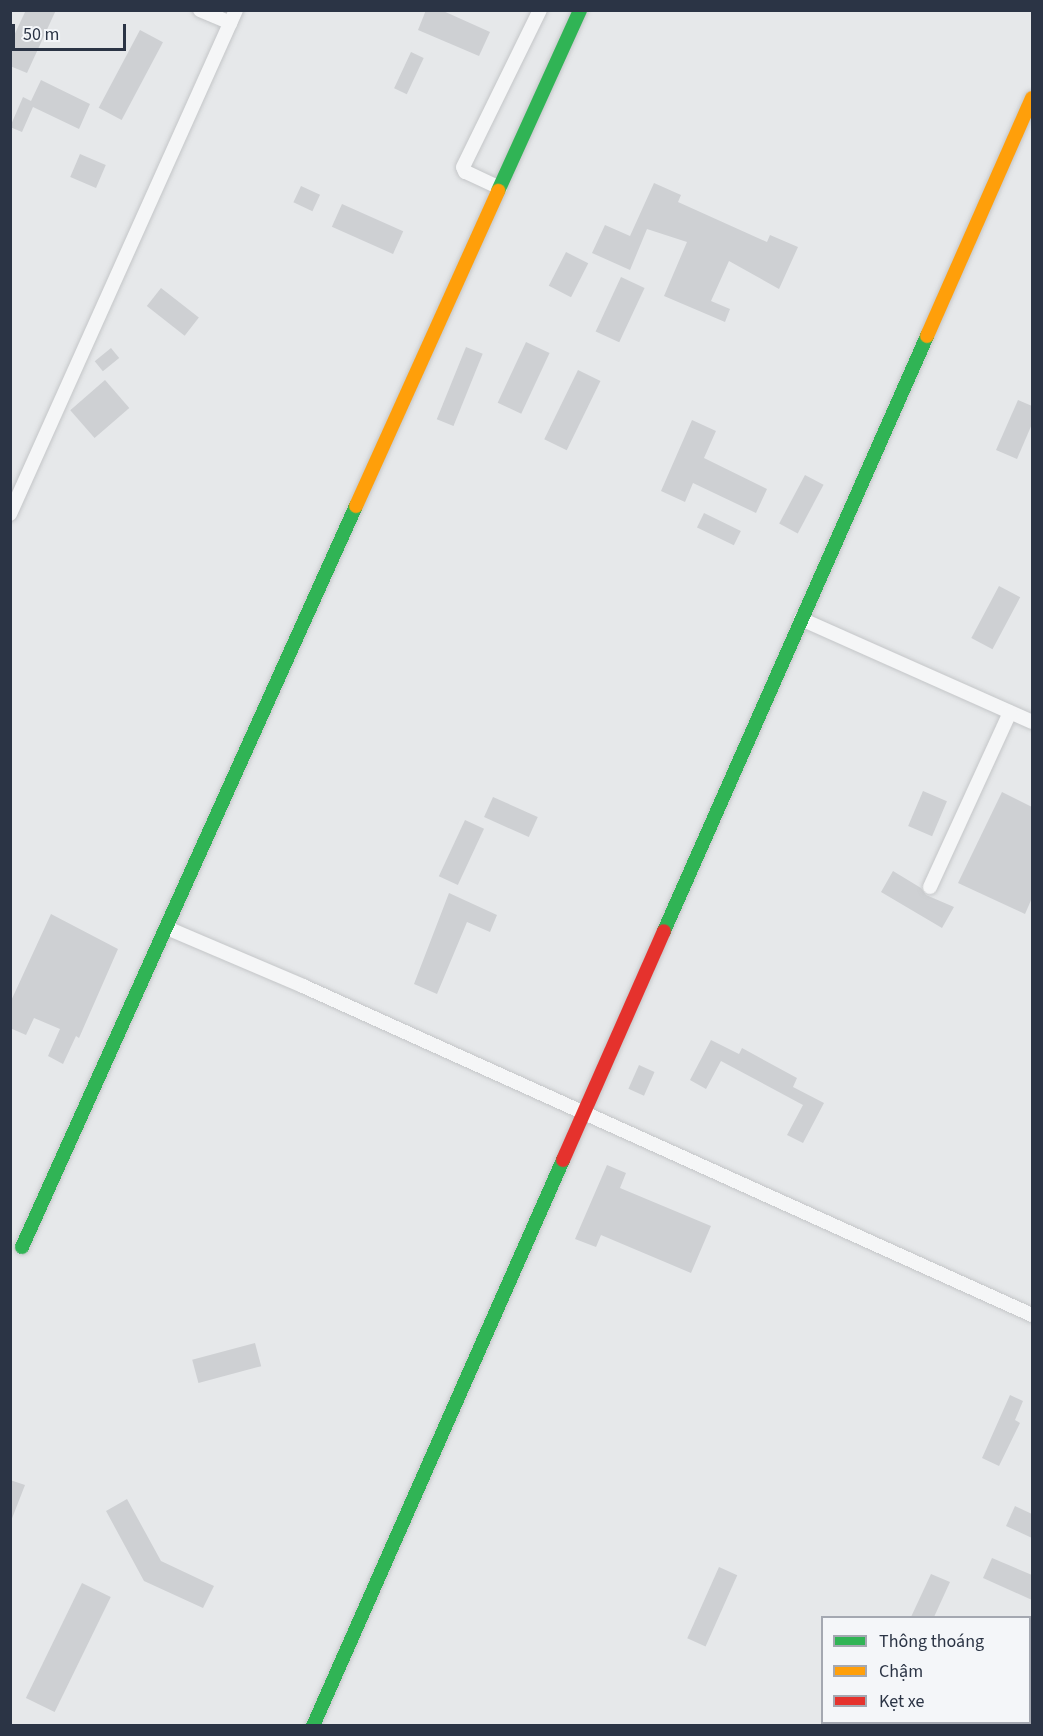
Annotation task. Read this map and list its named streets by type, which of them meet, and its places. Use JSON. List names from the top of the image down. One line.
{"legend":["Thông thoáng","Chậm","Kẹt xe"],"scale_bar":"50 m"}
